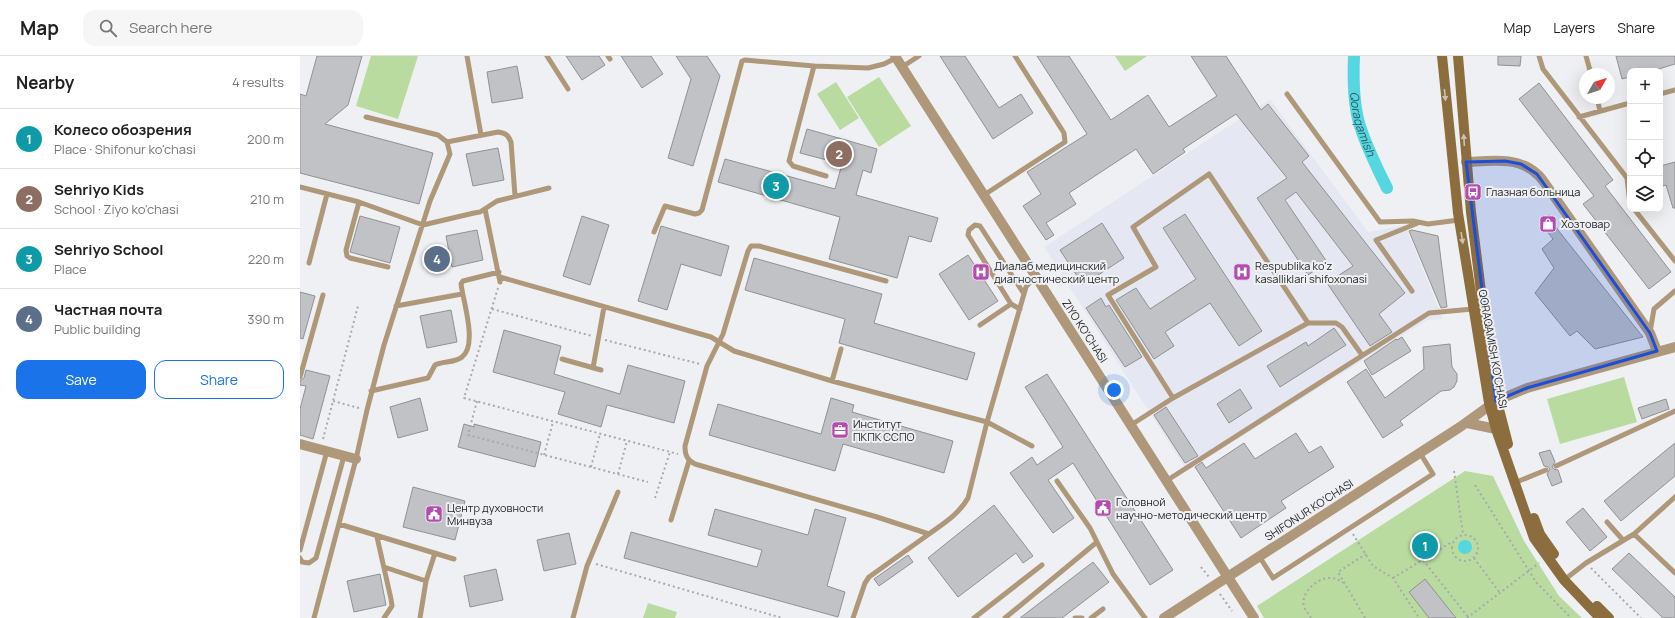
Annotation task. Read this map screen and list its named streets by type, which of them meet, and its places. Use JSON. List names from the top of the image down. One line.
{"streets":{"main road":["QORAQAMISH KO'CHASI"],"street":["ZIYO KO'CHASI","SHIFONUR KO'CHASI"]},"crossings":[["ZIYO KO'CHASI","SHIFONUR KO'CHASI"],["QORAQAMISH KO'CHASI","SHIFONUR KO'CHASI"]],"water":["Qoraqamish"],"places":{"bus stop":["Глазная больница"],"shop":["Хозтовар"],"hospital":["Диалаб медицинский диагностический центр","Respublika ko'z kasalliklari shifoxonasi"],"office":["Институт ПКПК ССПО"],"public building":["Головной научно-методический центр","Центр духовности Минвуза"]},"north":"top right","page":{"header":"Map","search":"Search here","nav":["Map","Layers","Share"],"heading":["Nearby","4 results"],"map_buttons":["+","−"],"list":[{"mark":"1","name":"Колесо обозрения","note":"Place · Shifonur ko'chasi","value":"200 m"},{"mark":"2","name":"Sehriyo Kids","note":"School · Ziyo ko'chasi","value":"210 m"},{"mark":"3","name":"Sehriyo School","note":"Place","value":"220 m"},{"mark":"4","name":"Частная почта","note":"Public building","value":"390 m"}],"pins":["2","3","4","1"],"buttons":["Save","Share"]}}
